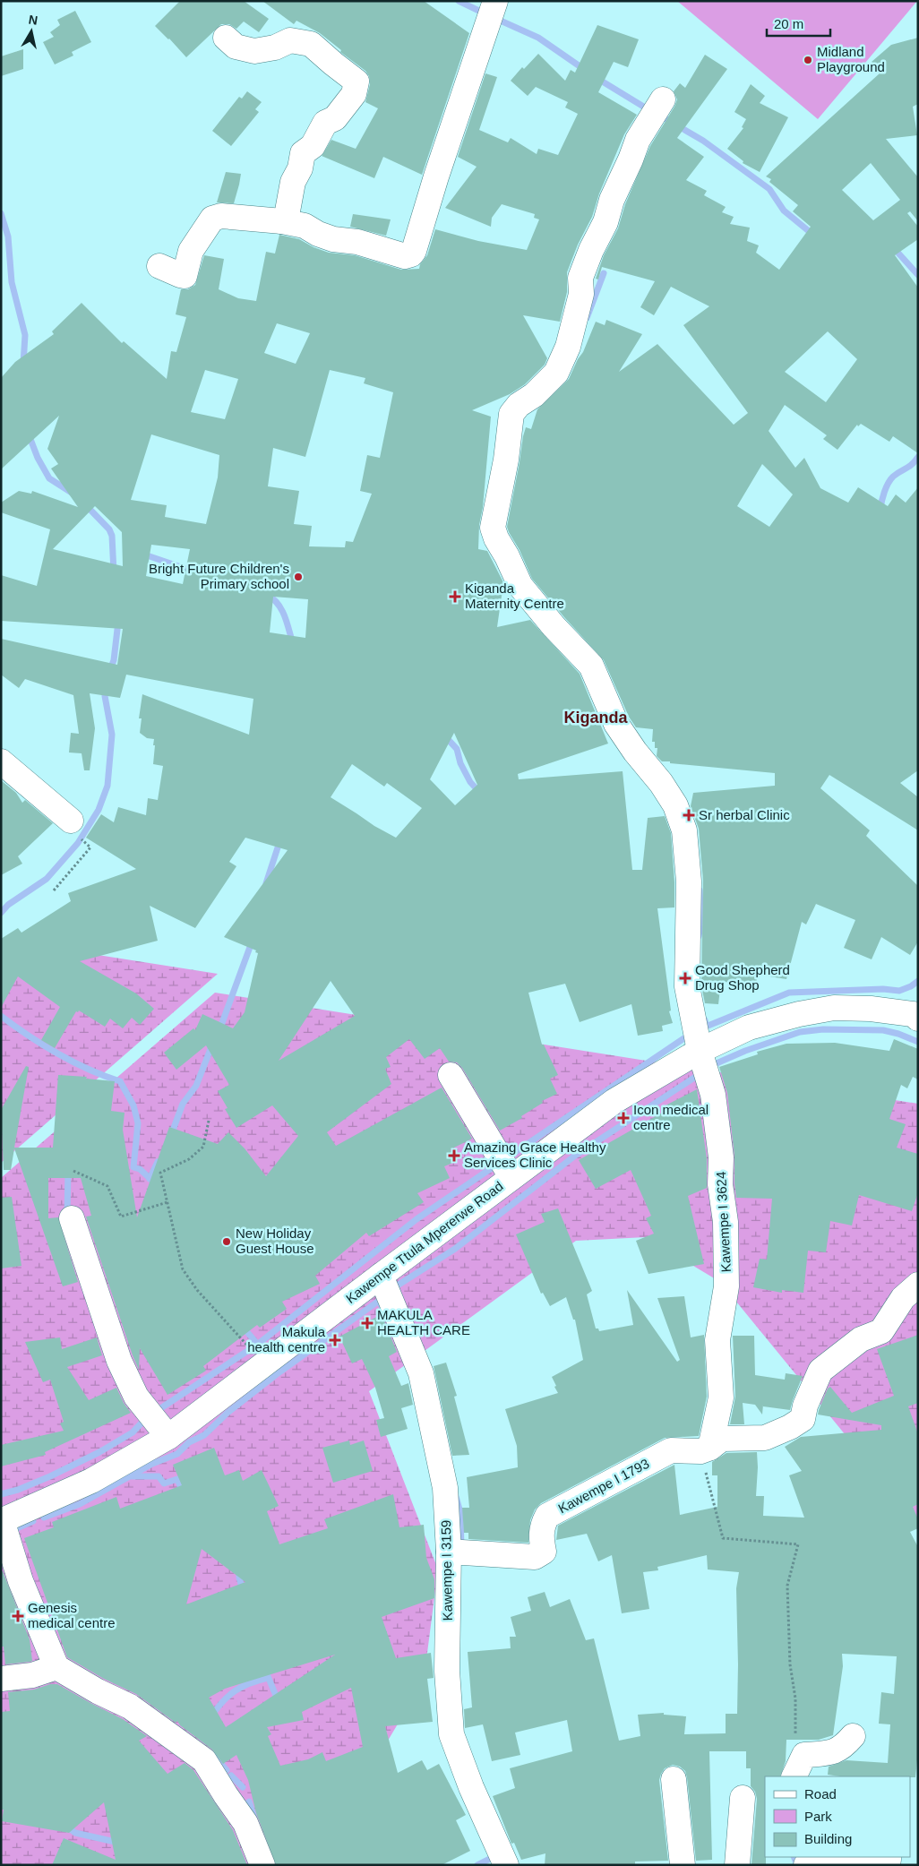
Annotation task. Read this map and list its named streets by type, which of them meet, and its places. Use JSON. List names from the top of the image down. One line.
{"streets":{"street":["Kawempe I 3624","Kawempe Ttula Mpererwe Road","Kawempe I 1793","Kawempe I 3159"]},"crossings":[["Kawempe I 3624","Kawempe Ttula Mpererwe Road"],["Kawempe I 3624","Kawempe I 1793"],["Kawempe Ttula Mpererwe Road","Kawempe I 3159"],["Kawempe I 1793","Kawempe I 3159"]],"districts":["Kiganda"],"places":{"other":["Midland Playground","Bright Future Children's Primary school","New Holiday Guest House"],"health":["Kiganda Maternity Centre","Sr herbal Clinic","Good Shepherd Drug Shop","Icon medical centre","Amazing Grace Healthy Services Clinic","MAKULA HEALTH CARE","Makula health centre","Genesis medical centre"]},"legend":["Road","Park","Building"],"scale_bar":"20 m","north":"top"}
